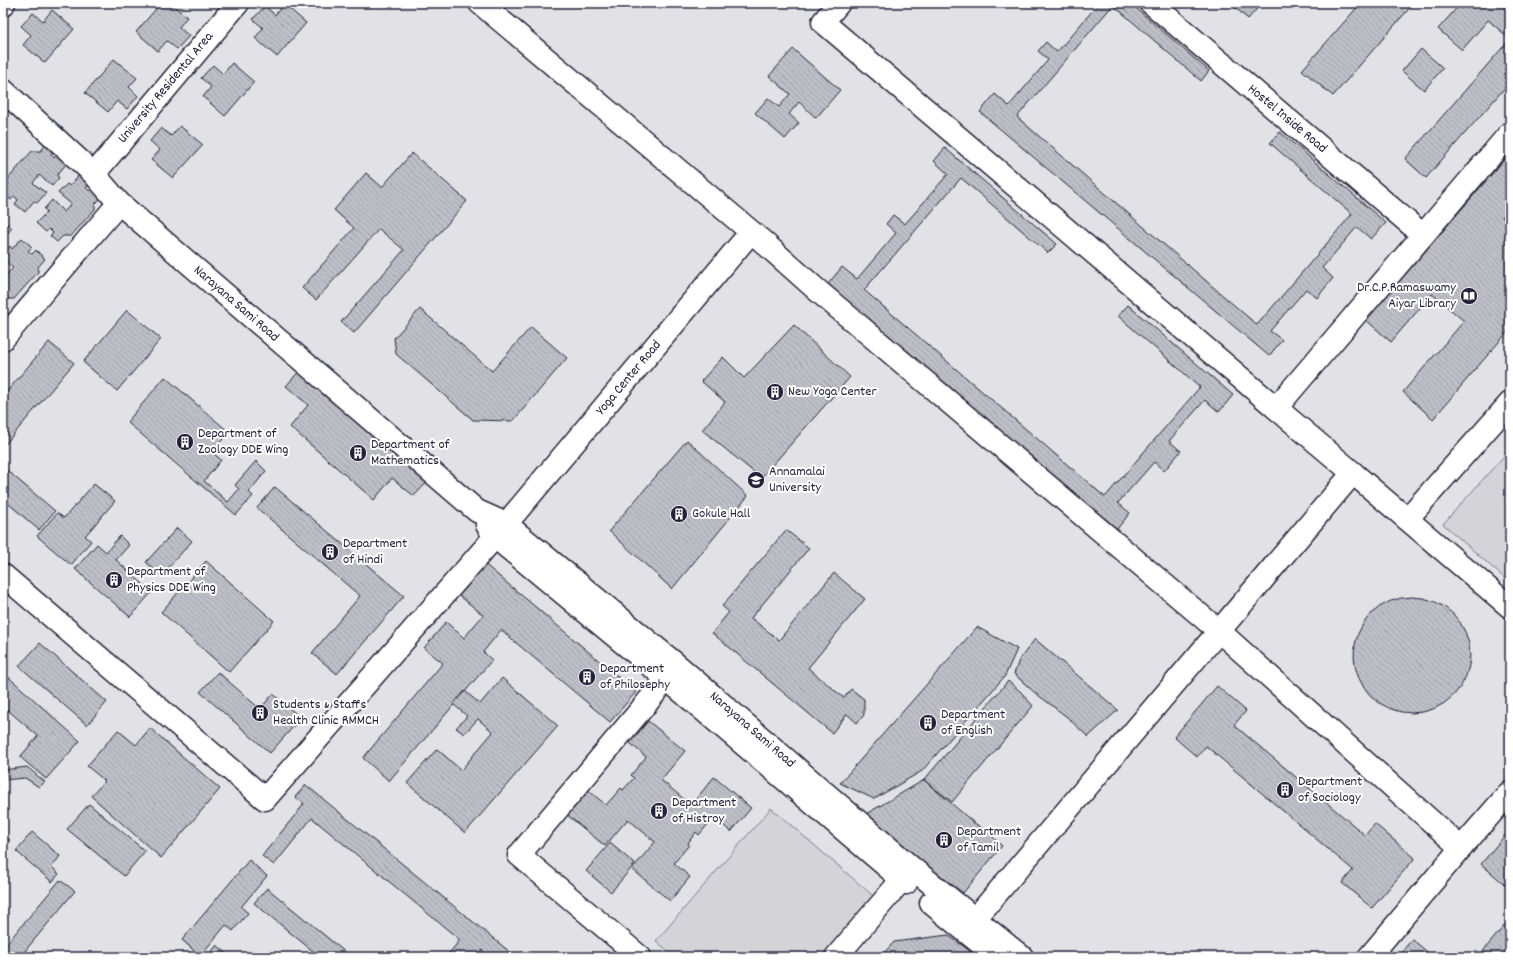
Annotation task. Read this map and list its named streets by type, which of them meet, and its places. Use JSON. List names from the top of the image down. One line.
{"streets":{"street":["University Residental Area","Hostel Inside Road","Narayana Sami Road","Yoga Center Road"]},"crossings":[["University Residental Area","Narayana Sami Road"],["Narayana Sami Road","Yoga Center Road"]],"places":{"library":["Dr.C.P.Ramaswamy Aiyar Library"],"building":["New Yoga Center","Department of Zoology DDE Wing","Department of Mathematics","Gokule Hall","Department of Hindi","Department of Physics DDE Wing","Department of Philosephy","Students & Staffs Health Clinic RMMCH","Department of English","Department of Sociology","Department of Histroy","Department of Tamil"],"school or university":["Annamalai University"]}}
